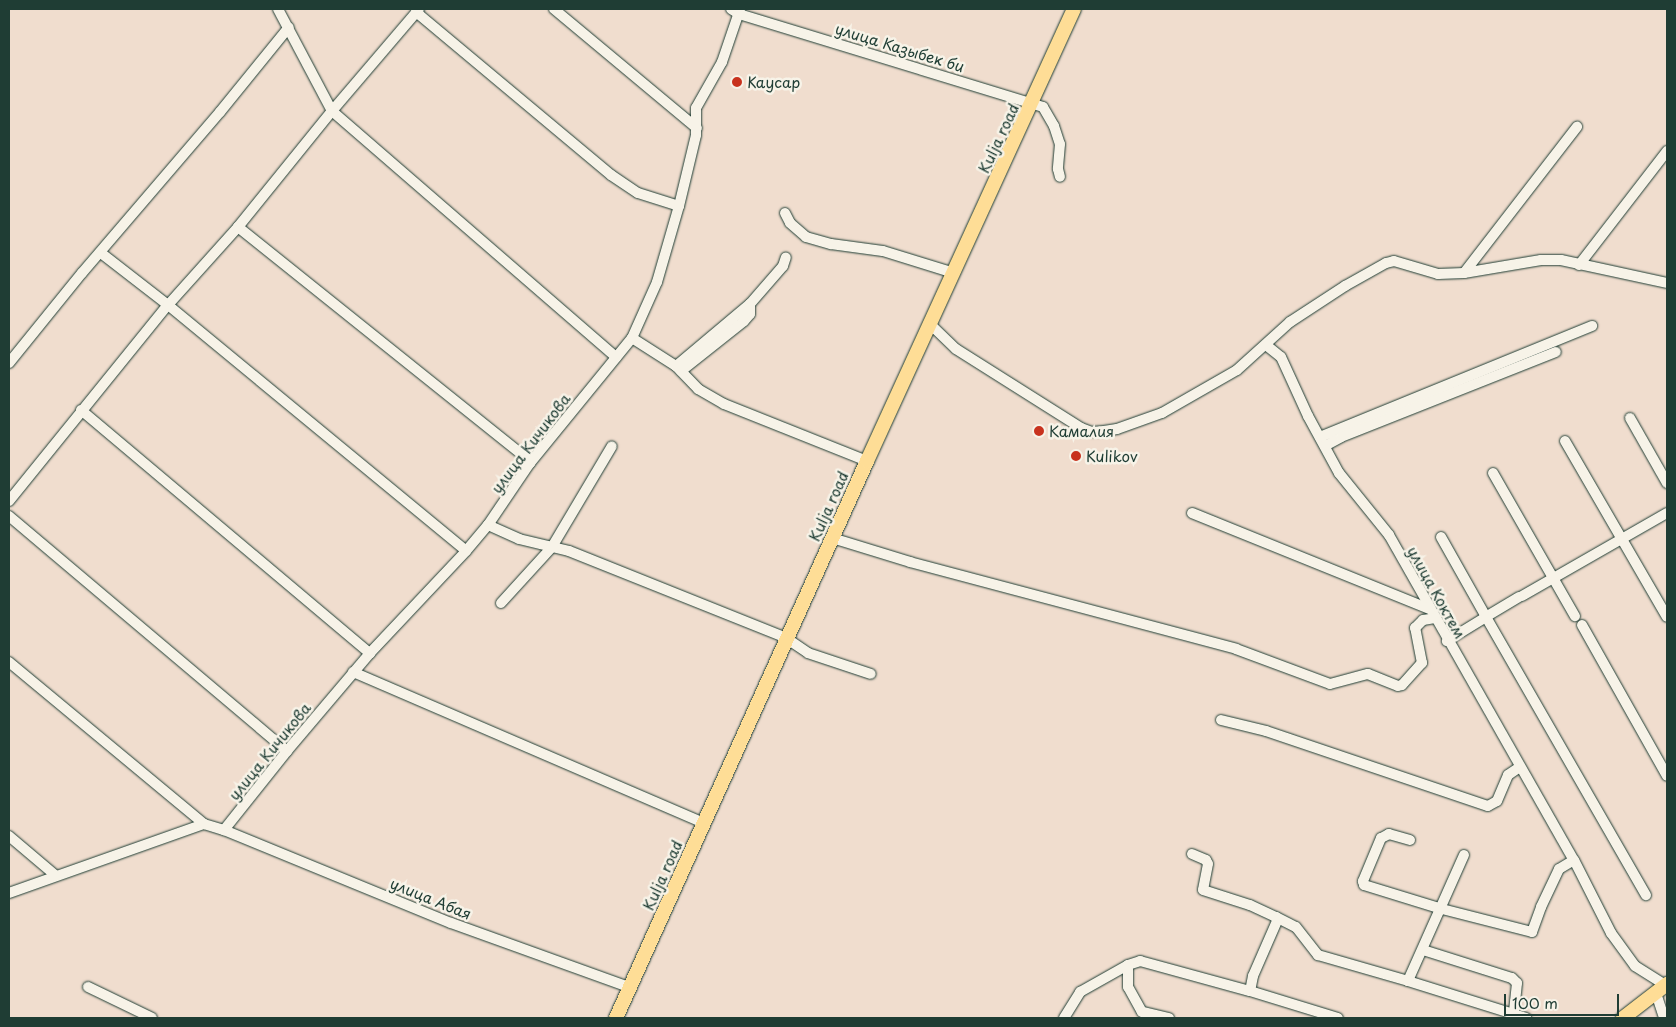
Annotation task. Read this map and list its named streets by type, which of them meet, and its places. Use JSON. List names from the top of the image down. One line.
{"streets":{"main road":["Kulja road"],"street":["улица Казыбек би","улица Кичикова","улица Коктем","улица Абая"]},"crossings":[["улица Казыбек би","Kulja road"],["улица Казыбек би","улица Кичикова"],["Kulja road","улица Абая"],["улица Кичикова","улица Абая"]],"places":["Каусар","Камалия","Kulikov"],"scale_bar":"100 m"}
